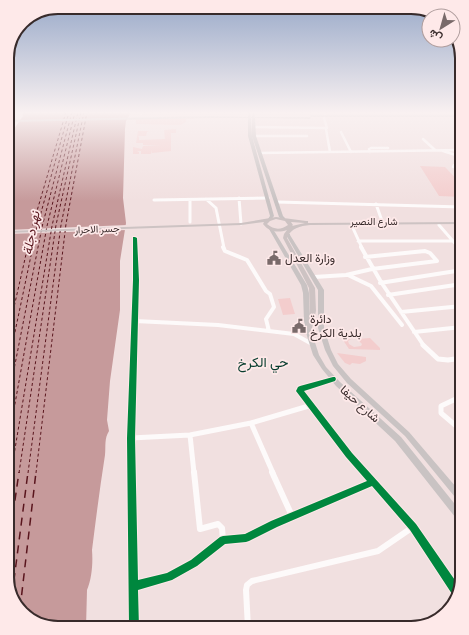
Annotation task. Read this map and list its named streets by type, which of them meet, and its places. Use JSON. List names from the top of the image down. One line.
{"streets":{"main road":["شارع النصیر","جسر الاحرار","شارع حيفا"]},"crossings":[["شارع النصیر","جسر الاحرار"]],"districts":["حي الكرخ"],"water":["نهر دجلة"],"places":{"public building":["وزارة العدل","دائرة بلدية الكرخ"]},"north":"bottom left"}
